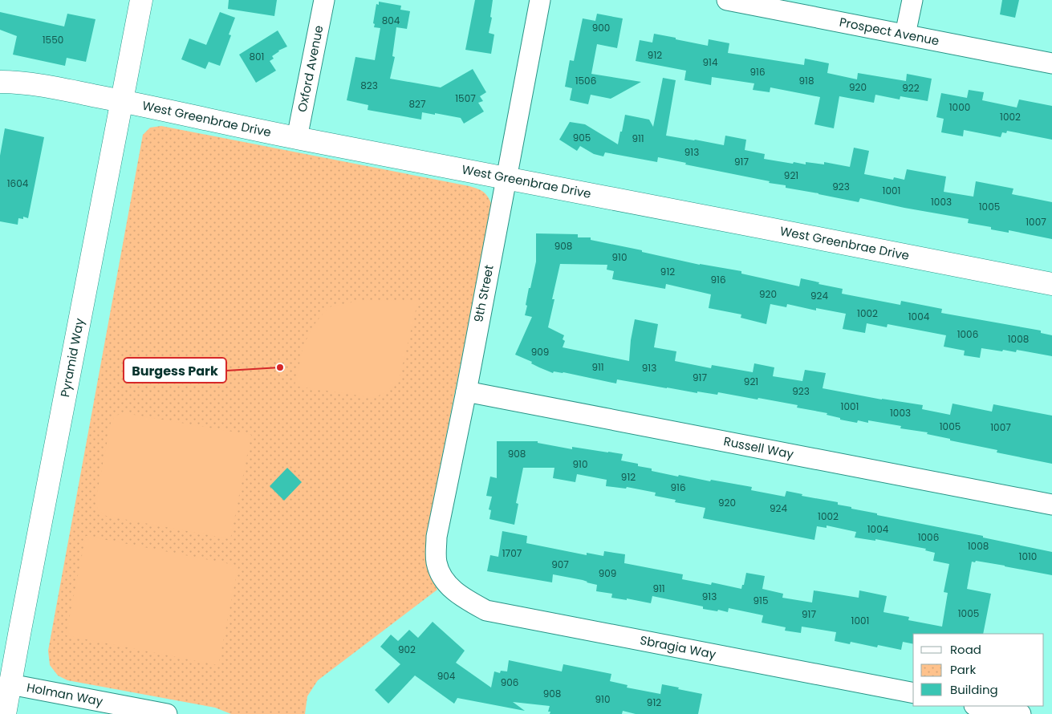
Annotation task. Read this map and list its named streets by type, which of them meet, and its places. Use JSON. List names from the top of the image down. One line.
{"streets":{"street":["Prospect Avenue","Oxford Avenue","West Greenbrae Drive","9th Street","Pyramid Way","Russell Way","Sbragia Way","Holman Way"]},"crossings":[["Oxford Avenue","West Greenbrae Drive"],["West Greenbrae Drive","9th Street"],["West Greenbrae Drive","Pyramid Way"],["9th Street","Russell Way"],["9th Street","Sbragia Way"],["Pyramid Way","Holman Way"]],"places":["Burgess Park"],"house_numbers":["804","900","1550","912","801","914","916","1506","918","823","920","922","1507","827","1000","1002","905","911","913","917","921","1604","923","1001","1003","1005","1007","908","910","912","916","920","924","1002","1004","1006","1008","909","911","913","917","921","923","1001","1003","1005","1007","908","910","912","916","920","924","1002","1004","1006","1008","1707","1010","907","909","911","913","915","1005","917","1001","902","904","906","908","910","912"],"legend":["Road","Park","Building"]}
